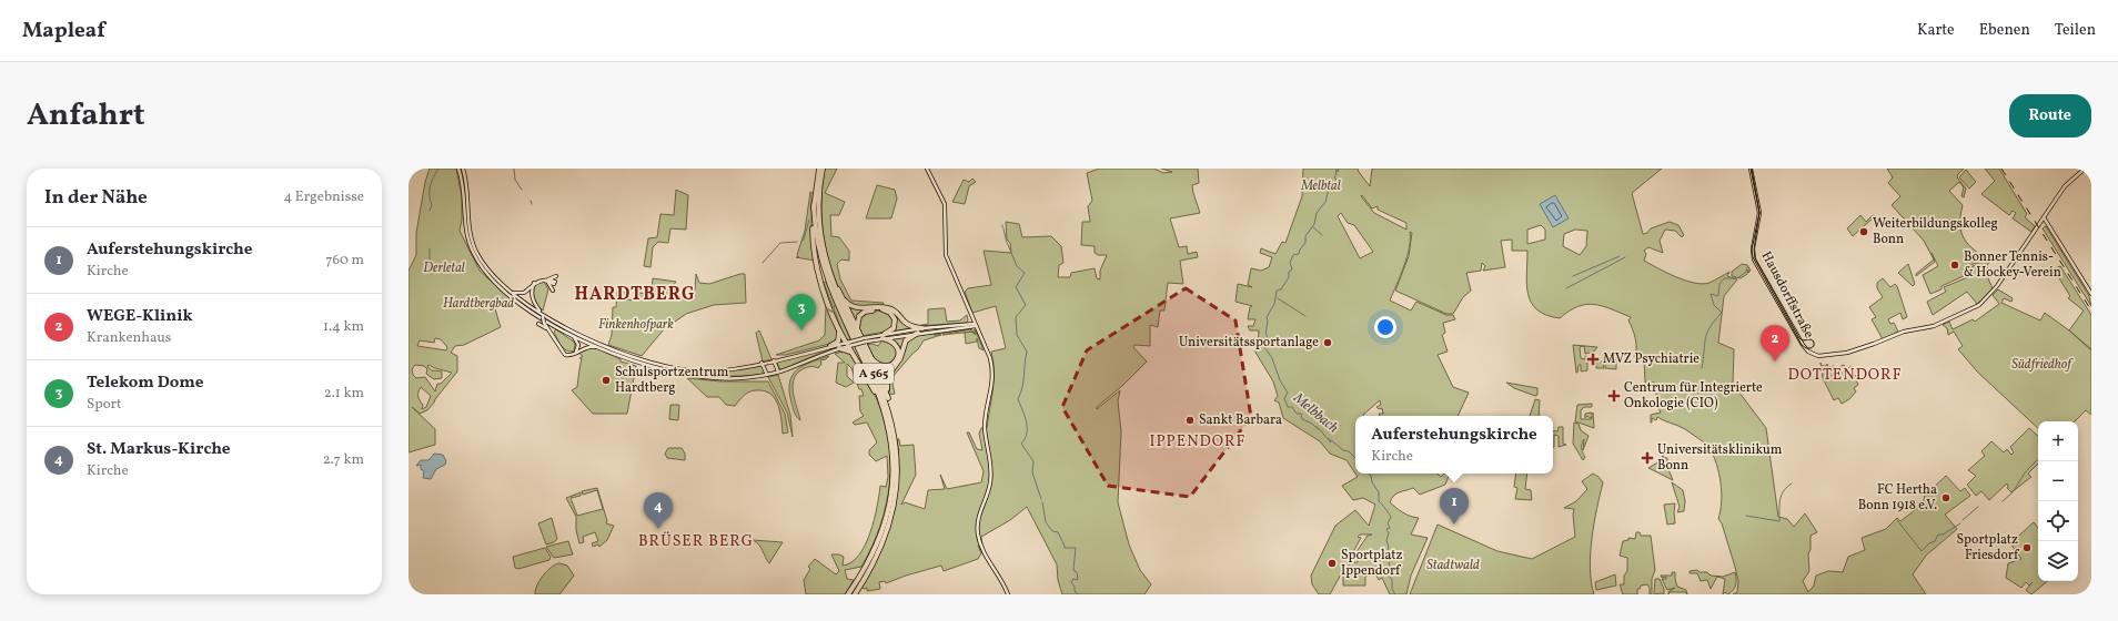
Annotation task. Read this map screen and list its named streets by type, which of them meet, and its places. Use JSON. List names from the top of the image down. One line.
{"streets":{"highway":["A 565"],"main road":["Hausdorffstraße"]},"districts":["HARDTBERG","DOTTENDORF","IPPENDORF","BRÜSER BERG"],"water":["Melbbach"],"parks":["Melbtal","Derletal","Hardtbergbad","Finkenhofpark","Südfriedhof","Stadtwald"],"places":{"other":["Weiterbildungskolleg Bonn","Bonner Tennis- & Hockey-Verein","Universitätssportanlage","Schulsportzentrum Hardtberg","Sankt Barbara","FC Hertha Bonn 1918 e.V.","Sportplatz Friesdorf","Sportplatz Ippendorf"],"health":["MVZ Psychiatrie","Centrum für Integrierte Onkologie (CIO)","Universitätsklinikum Bonn"]},"page":{"header":"Mapleaf","nav":["Karte","Ebenen","Teilen"],"title":"Anfahrt","buttons":"Route","heading":["In der Nähe","4 Ergebnisse"],"list":[{"mark":"1","name":"Auferstehungskirche","note":"Kirche","value":"760 m"},{"mark":"2","name":"WEGE-Klinik","note":"Krankenhaus","value":"1.4 km"},{"mark":"3","name":"Telekom Dome","note":"Sport","value":"2.1 km"},{"mark":"4","name":"St. Markus-Kirche","note":"Kirche","value":"2.7 km"}],"pins":["3","2","1","4"],"popup":["Auferstehungskirche","Kirche"],"map_buttons":["+","−"]}}
